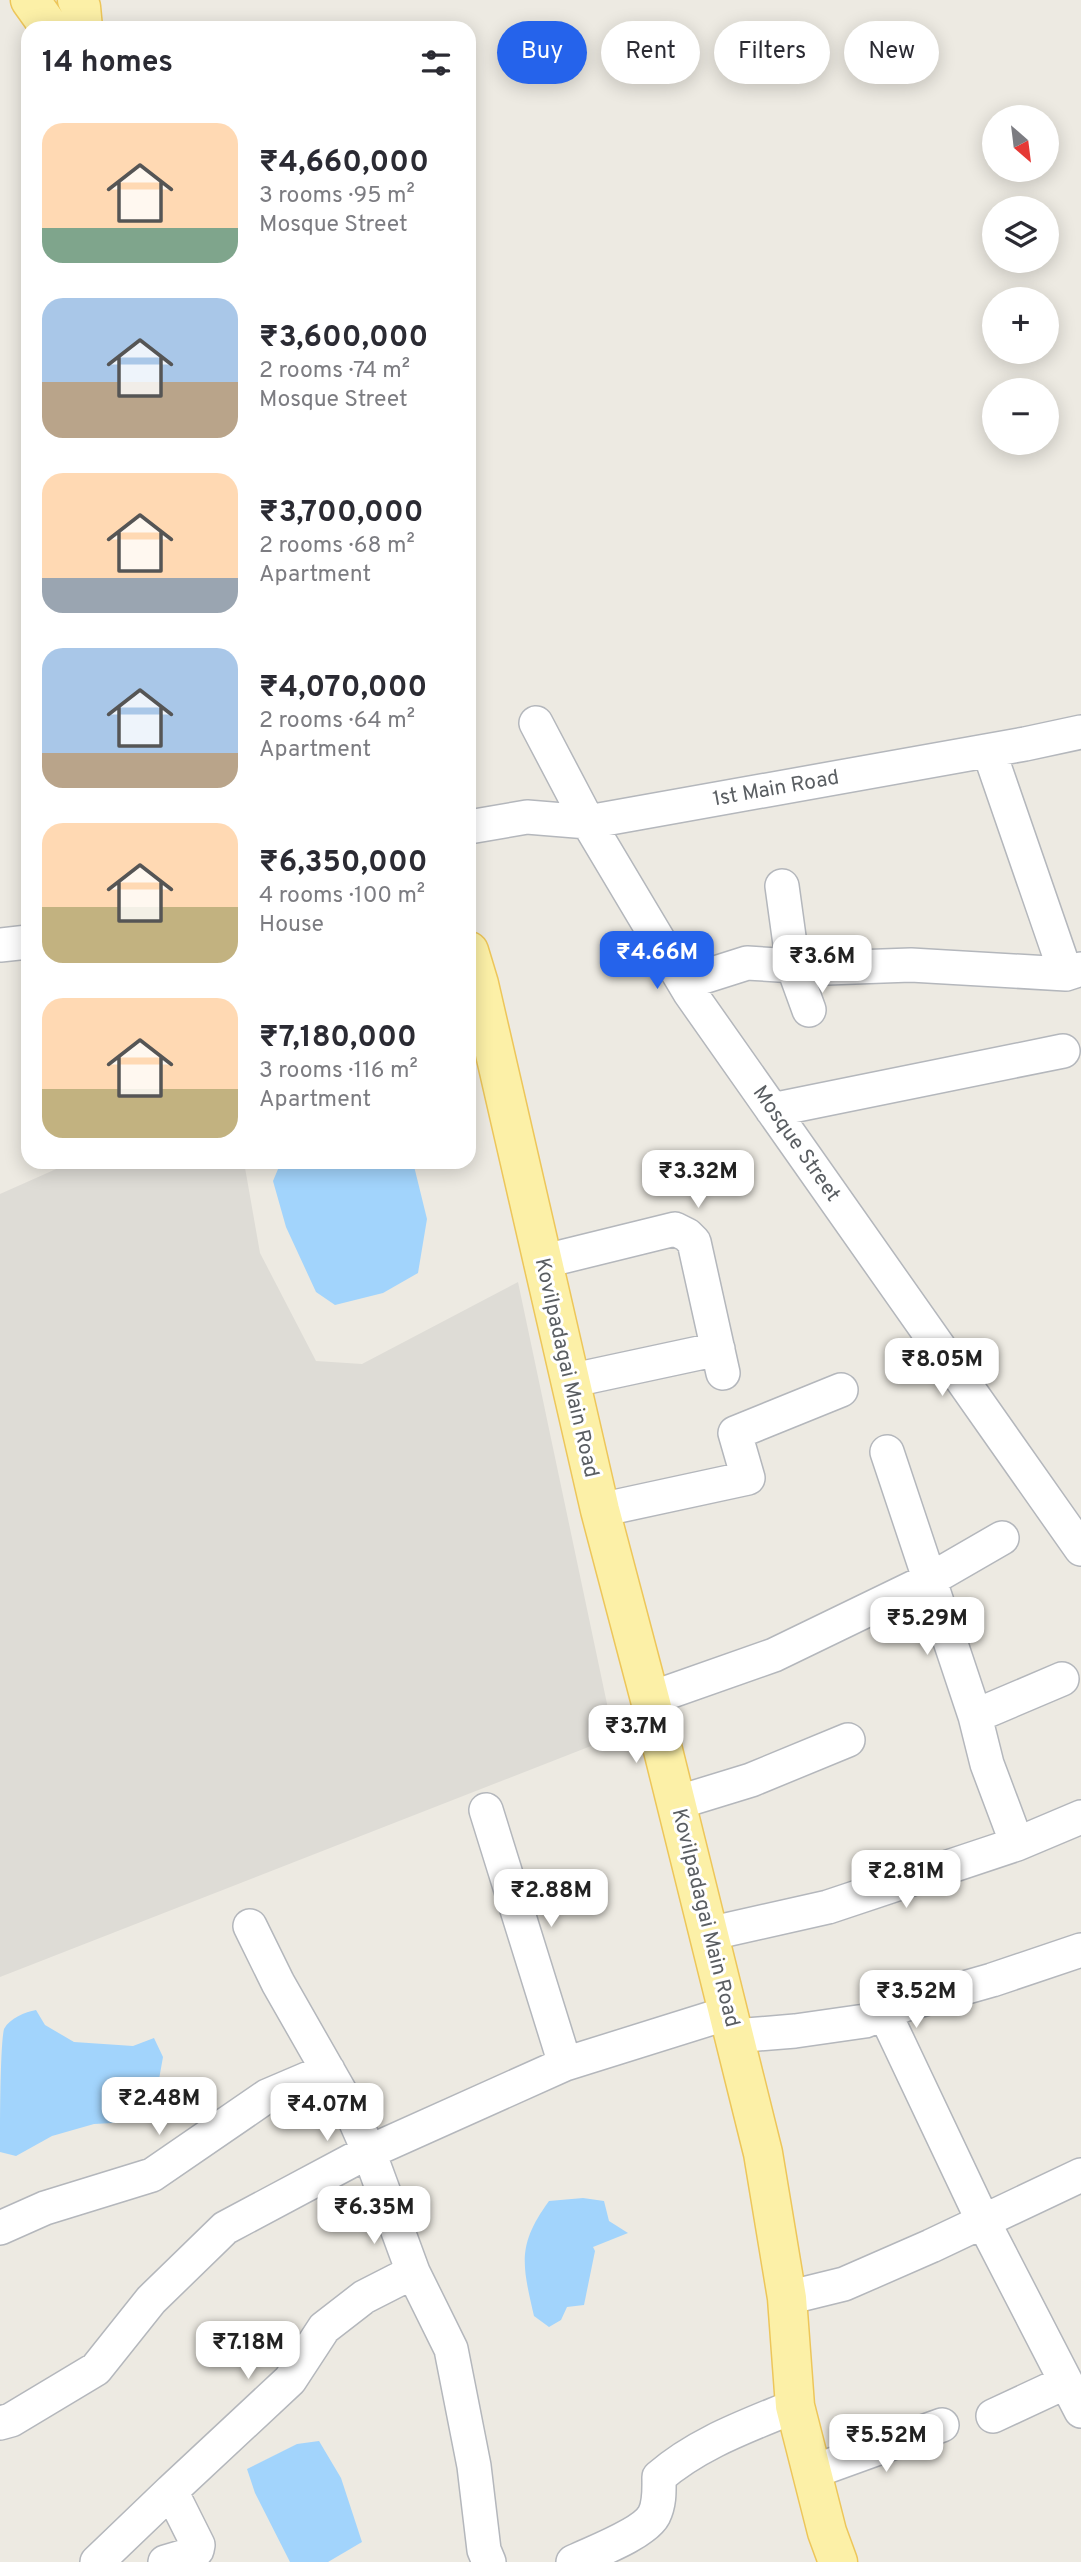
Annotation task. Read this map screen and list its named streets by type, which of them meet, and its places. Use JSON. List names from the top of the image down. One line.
{"streets":{"main road":["Kovilpadagai Main Road"],"street":["1st Main Road","Mosque Street"]},"crossings":[["1st Main Road","Mosque Street"]],"north":"bottom right","page":{"chip":["Buy","Rent","Filters","New"],"heading":"14 homes","map_buttons":["+","−"],"list":[{"name":"₹4,660,000","note":"3 rooms · 95 m² · Mosque Street"},{"name":"₹3,600,000","note":"2 rooms · 74 m² · Mosque Street"},{"name":"₹3,700,000","note":"2 rooms · 68 m² · Apartment"},{"name":"₹4,070,000","note":"2 rooms · 64 m² · Apartment"},{"name":"₹6,350,000","note":"4 rooms · 100 m² · House"},{"name":"₹7,180,000","note":"3 rooms · 116 m² · Apartment"}],"price":["₹4.66M","₹3.6M","₹3.32M","₹8.05M","₹5.29M","₹3.7M","₹2.81M","₹2.88M","₹3.52M","₹2.48M","₹4.07M","₹6.35M","₹7.18M","₹5.52M"]}}
